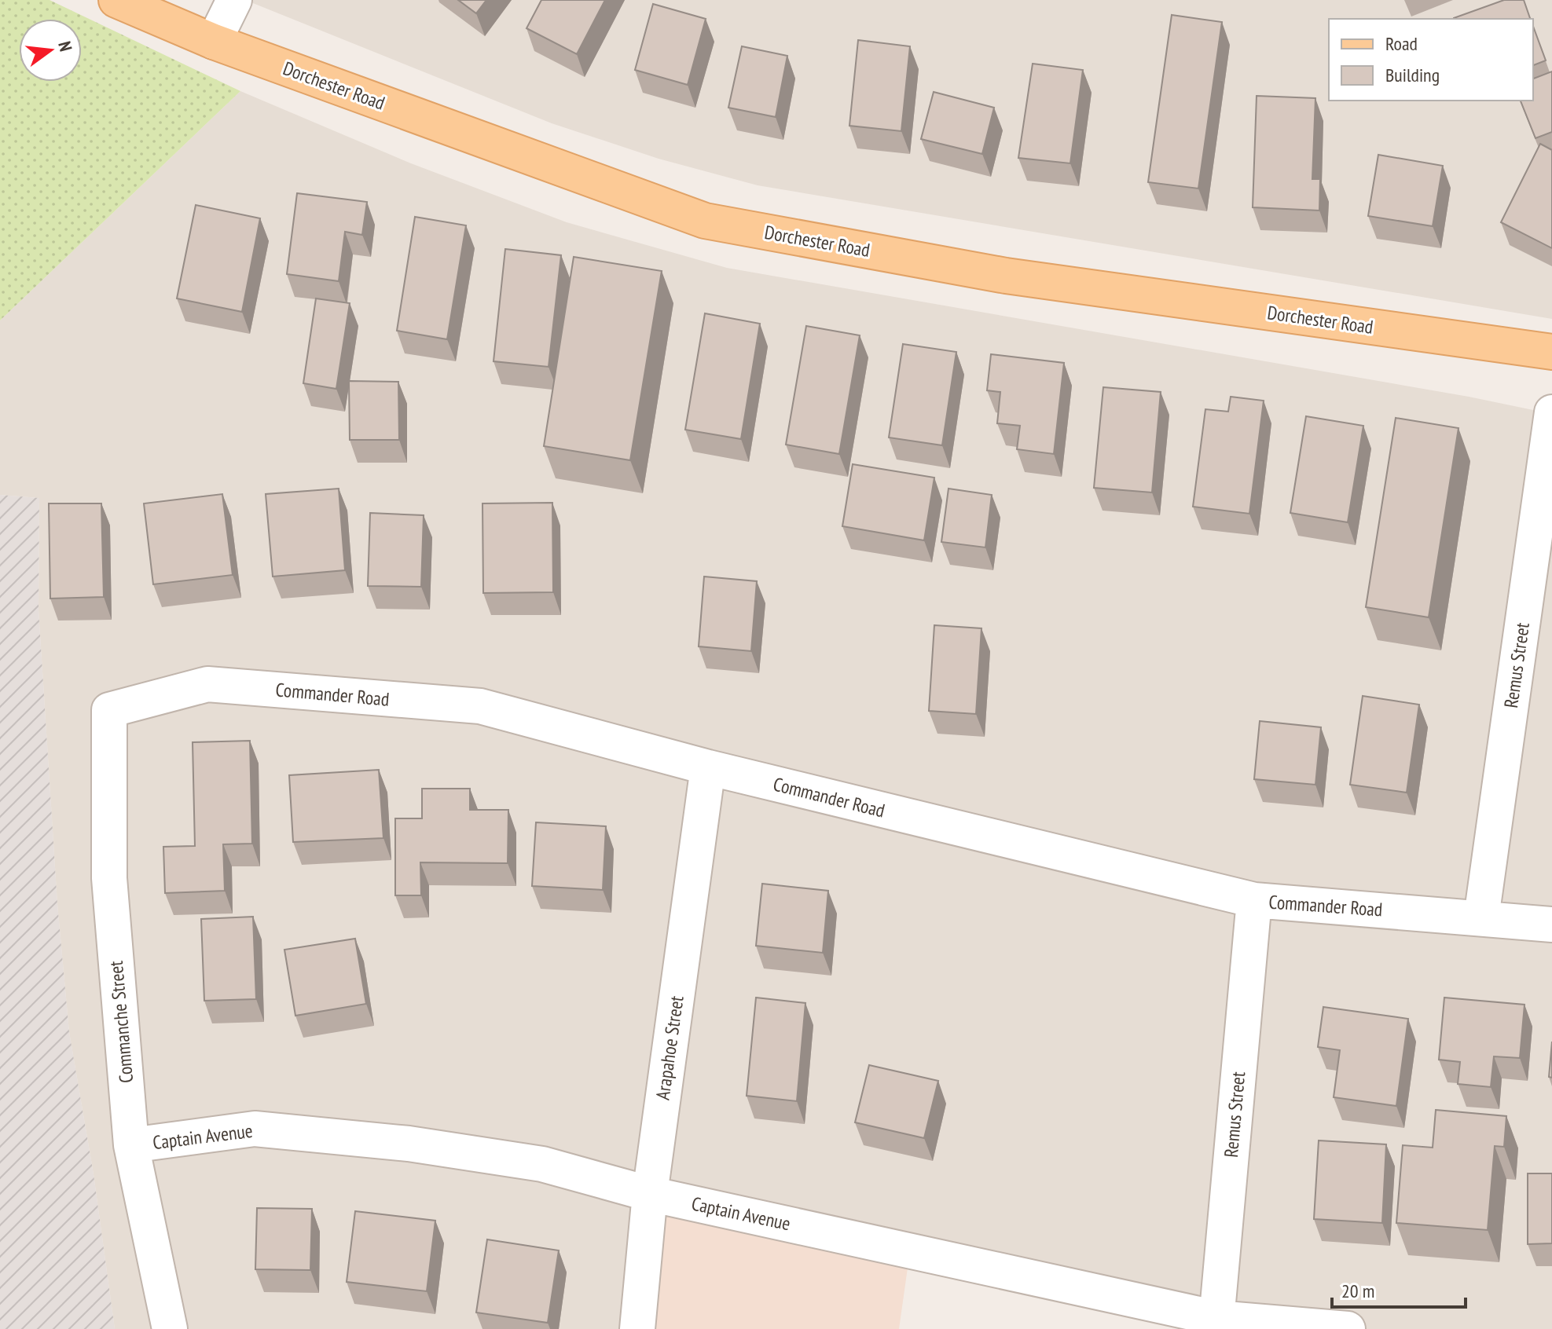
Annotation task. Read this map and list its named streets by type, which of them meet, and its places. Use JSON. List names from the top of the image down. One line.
{"streets":{"main road":["Dorchester Road"],"street":["Remus Street","Commander Road","Commanche Street","Arapahoe Street","Captain Avenue"]},"crossings":[["Remus Street","Commander Road"],["Remus Street","Captain Avenue"],["Commander Road","Commanche Street"],["Commander Road","Arapahoe Street"],["Commanche Street","Captain Avenue"],["Arapahoe Street","Captain Avenue"]],"legend":["Road","Building"],"scale_bar":"20 m","north":"right"}
